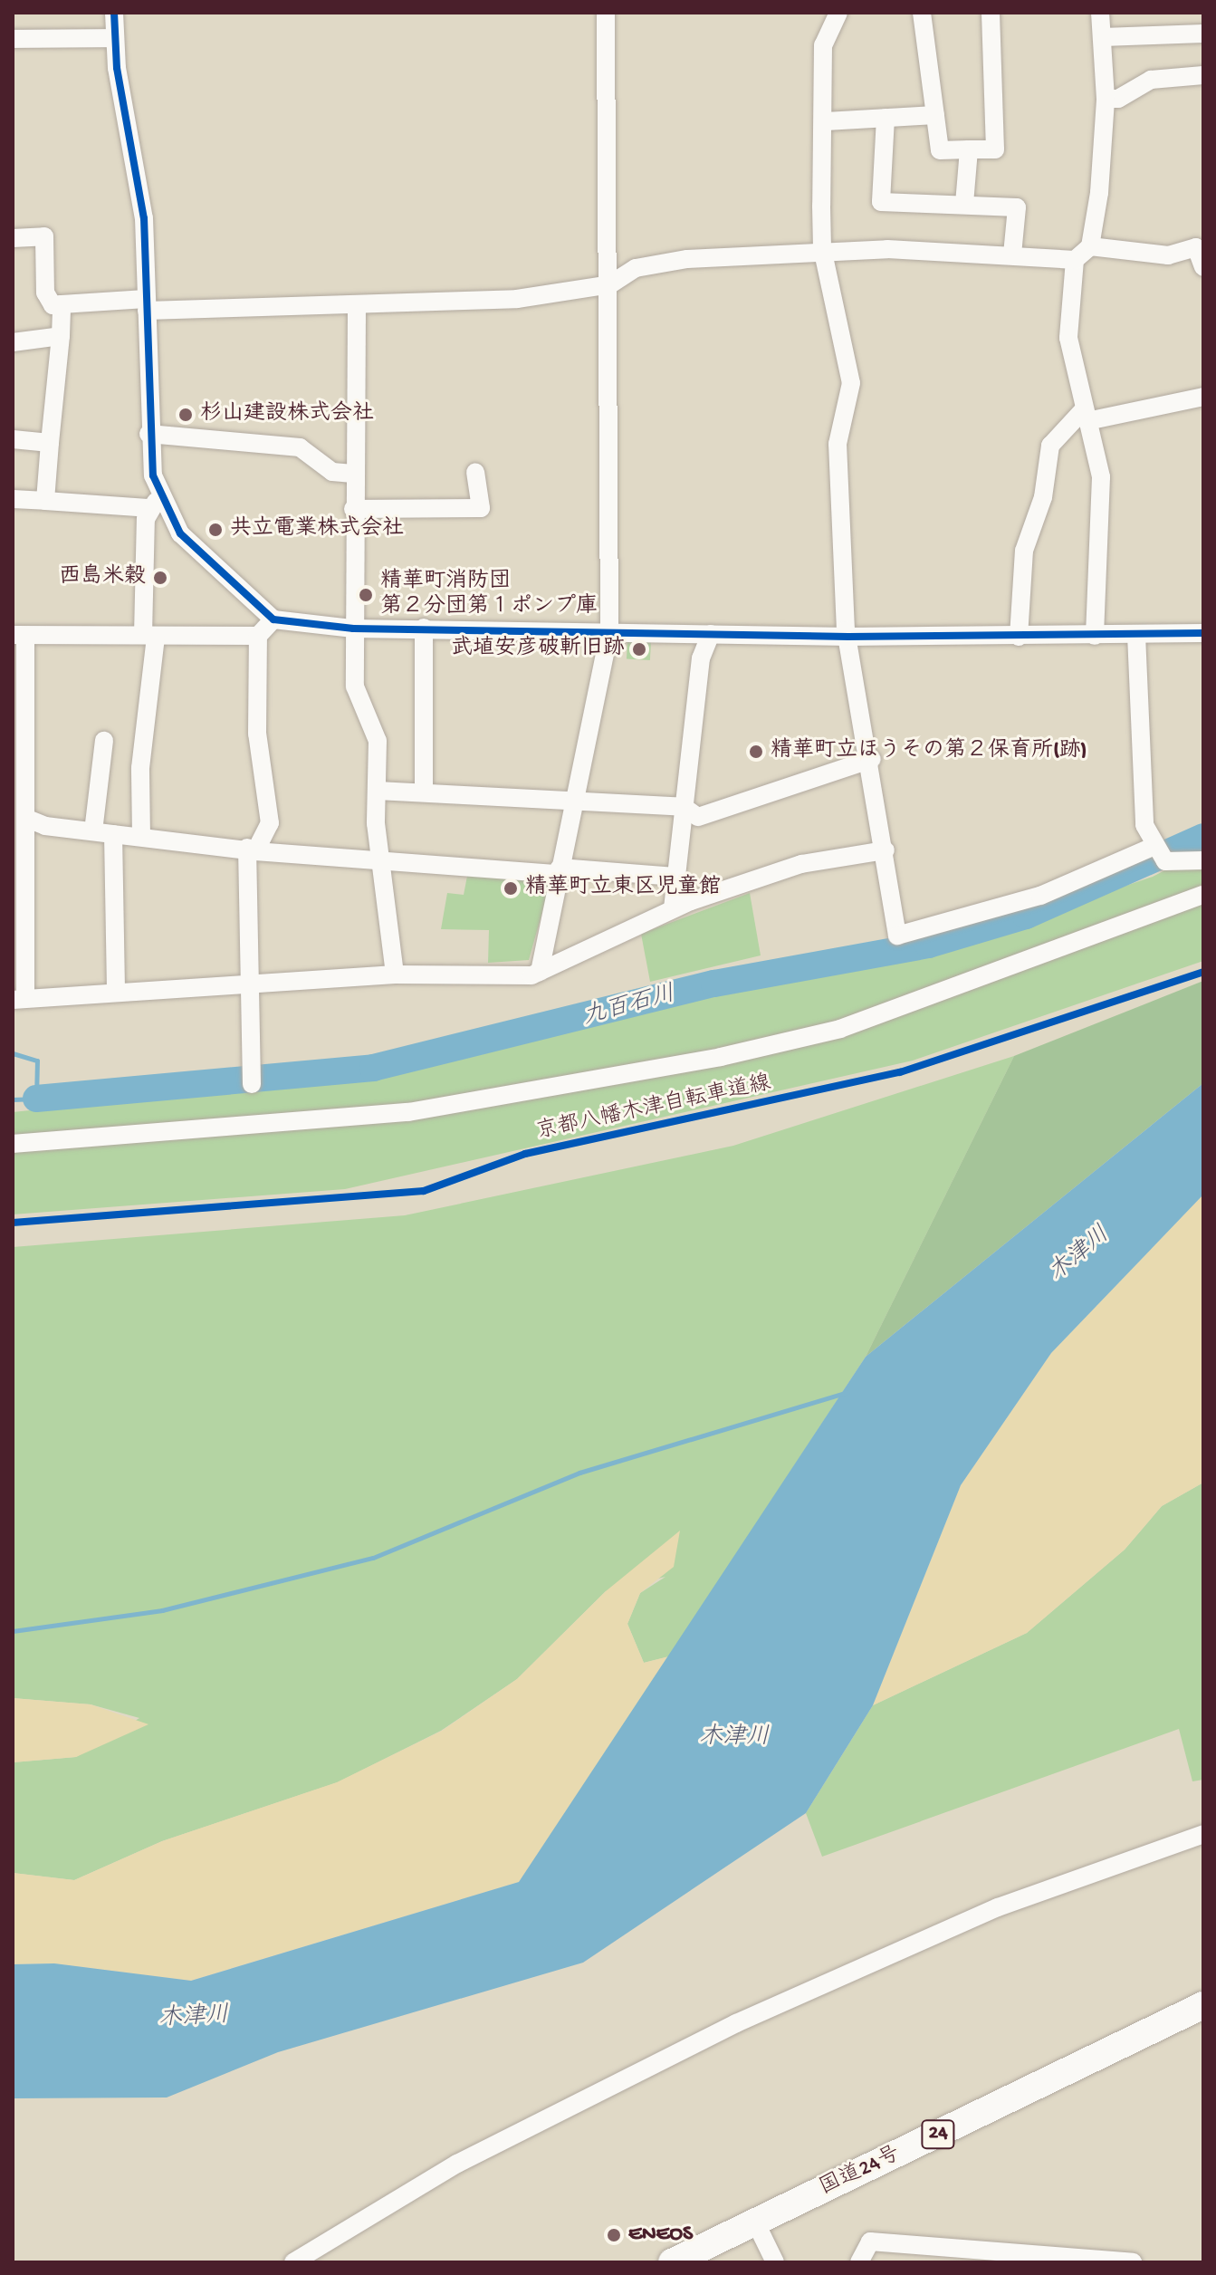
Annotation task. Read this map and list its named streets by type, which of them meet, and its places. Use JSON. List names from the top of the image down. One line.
{"streets":{"highway":["24","国道24号"],"cycle path":["京都八幡木津自転車道線"]},"water":["九百石川","木津川"],"places":["杉山建設株式会社","共立電業株式会社","西島米穀","精華町消防団 第２分団第１ポンプ庫","武埴安彦破斬旧跡","精華町立ほうその第２保育所(跡)","精華町立東区児童館","ENEOS"]}
